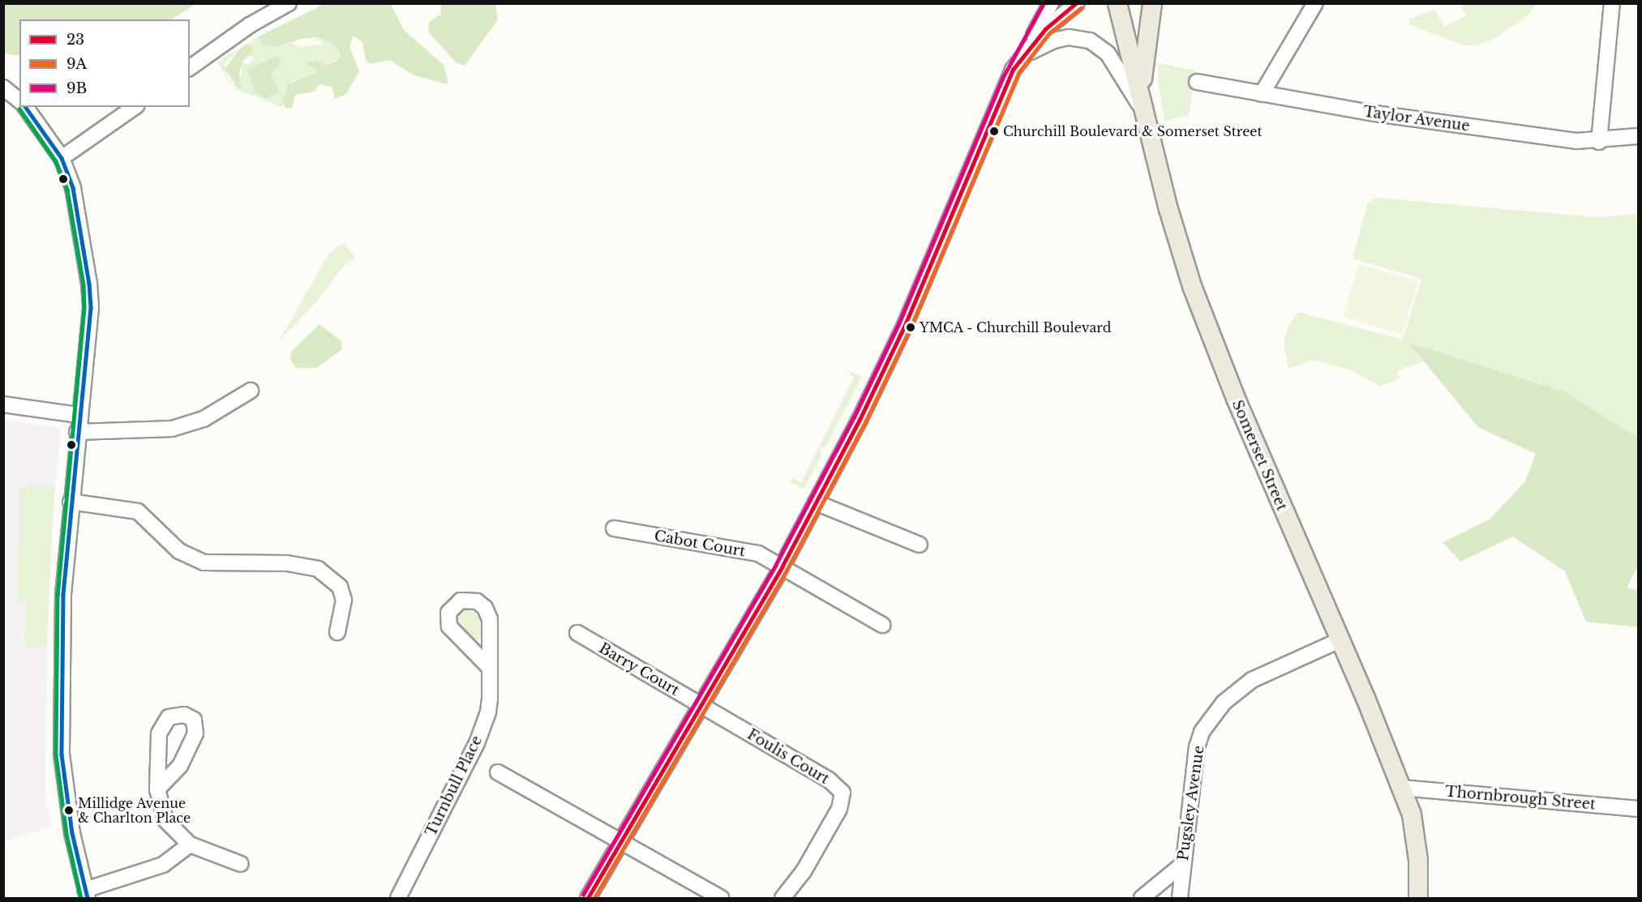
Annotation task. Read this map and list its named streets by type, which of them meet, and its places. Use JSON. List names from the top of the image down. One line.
{"streets":{"main road":["Somerset Street"],"street":["Taylor Avenue","Cabot Court","Barry Court","Foulis Court","Turnbull Place","Thornbrough Street","Pugsley Avenue"]},"crossings":[["Somerset Street","Thornbrough Street"],["Somerset Street","Pugsley Avenue"],["Barry Court","Foulis Court"]],"places":["Churchill Boulevard & Somerset Street","YMCA - Churchill Boulevard","Millidge Avenue & Charlton Place"],"lines":["transit line 23","transit line 9B","transit line 9A"],"legend":["23","9A","9B"]}
